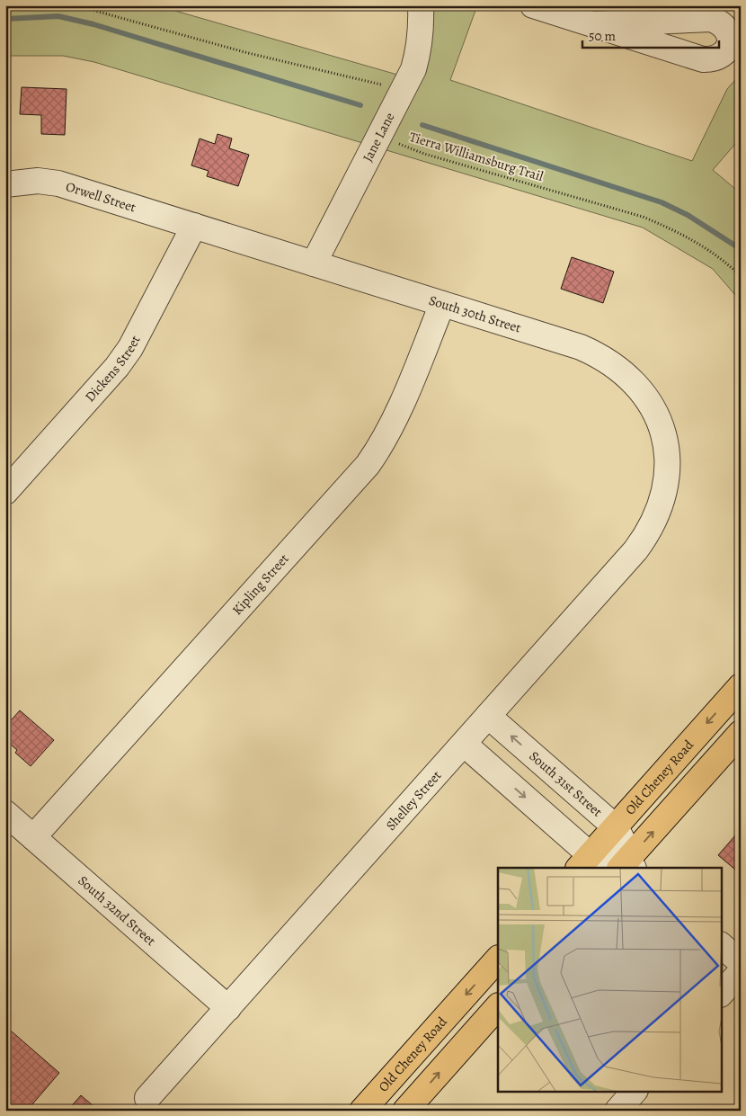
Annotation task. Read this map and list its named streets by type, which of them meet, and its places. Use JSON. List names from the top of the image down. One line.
{"streets":{"main road":["Old Cheney Road"],"street":["Jane Lane","Orwell Street","South 30th Street","Dickens Street","Kipling Street","South 31st Street","Shelley Street","South 32nd Street"],"path":["Tierra Williamsburg Trail"]},"crossings":[["Jane Lane","Tierra Williamsburg Trail"],["Jane Lane","South 30th Street"],["Orwell Street","South 30th Street"],["Orwell Street","Dickens Street"],["South 30th Street","Dickens Street"],["South 30th Street","Kipling Street"],["South 30th Street","Shelley Street"],["Kipling Street","South 32nd Street"],["Old Cheney Road","South 31st Street"],["South 31st Street","Shelley Street"],["Shelley Street","South 32nd Street"]],"scale_bar":"50 m"}
